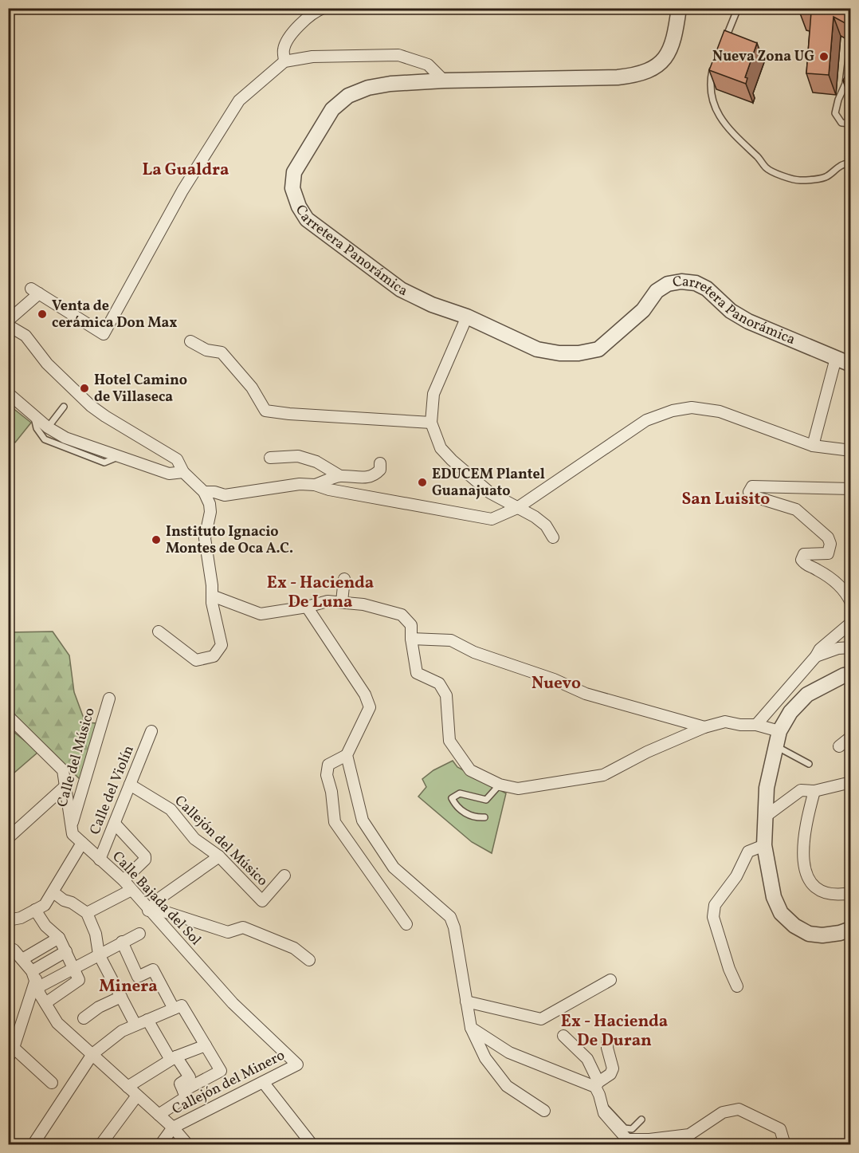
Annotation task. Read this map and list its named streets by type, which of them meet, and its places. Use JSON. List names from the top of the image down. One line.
{"streets":{"street":["Carretera Panorámica","Calle del Músico","Calle del Violín","Callejón del Músico","Calle Bajada del Sol","Callejón del Minero"]},"crossings":[["Calle del Músico","Calle Bajada del Sol"],["Calle del Violín","Callejón del Músico"],["Calle del Violín","Calle Bajada del Sol"],["Calle Bajada del Sol","Callejón del Minero"]],"districts":["La Gualdra","San Luisito","Ex - Hacienda De Luna","Nuevo","Minera","Ex - Hacienda De Duran"],"places":["Nueva Zona UG","Venta de cerámica Don Max","Hotel Camino de Villaseca","EDUCEM Plantel Guanajuato","Instituto Ignacio Montes de Oca A.C."]}
